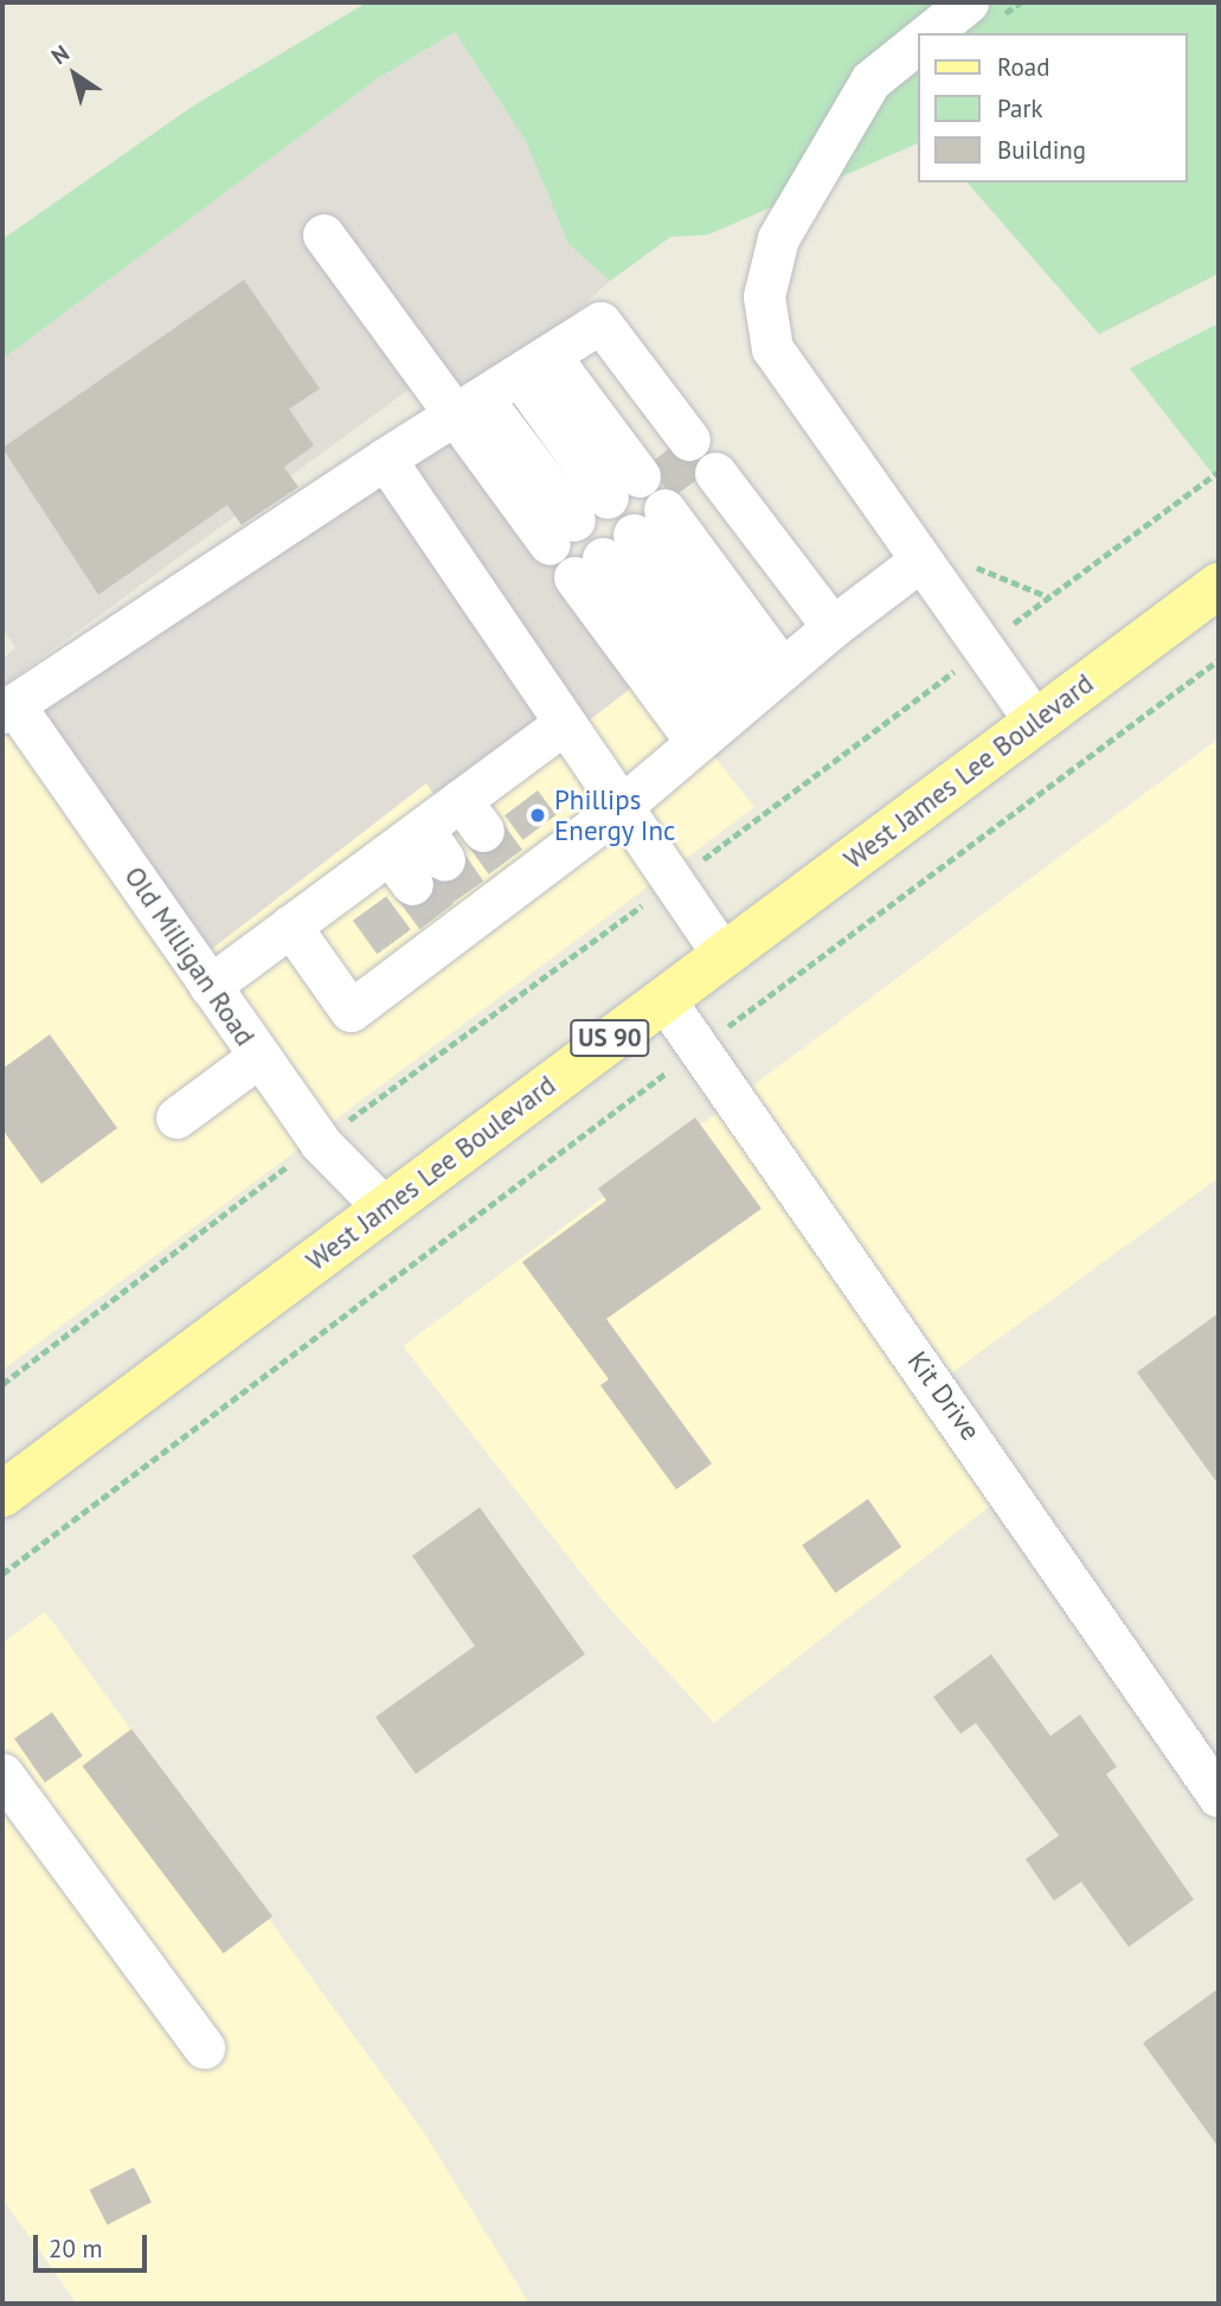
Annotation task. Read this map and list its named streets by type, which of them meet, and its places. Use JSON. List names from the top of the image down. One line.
{"streets":{"main road":["West James Lee Boulevard","US 90"],"street":["Old Milligan Road","Kit Drive"]},"crossings":[["West James Lee Boulevard","Old Milligan Road"],["West James Lee Boulevard","Kit Drive"]],"places":["Phillips Energy Inc"],"legend":["Road","Park","Building"],"scale_bar":"20 m","north":"top left"}
